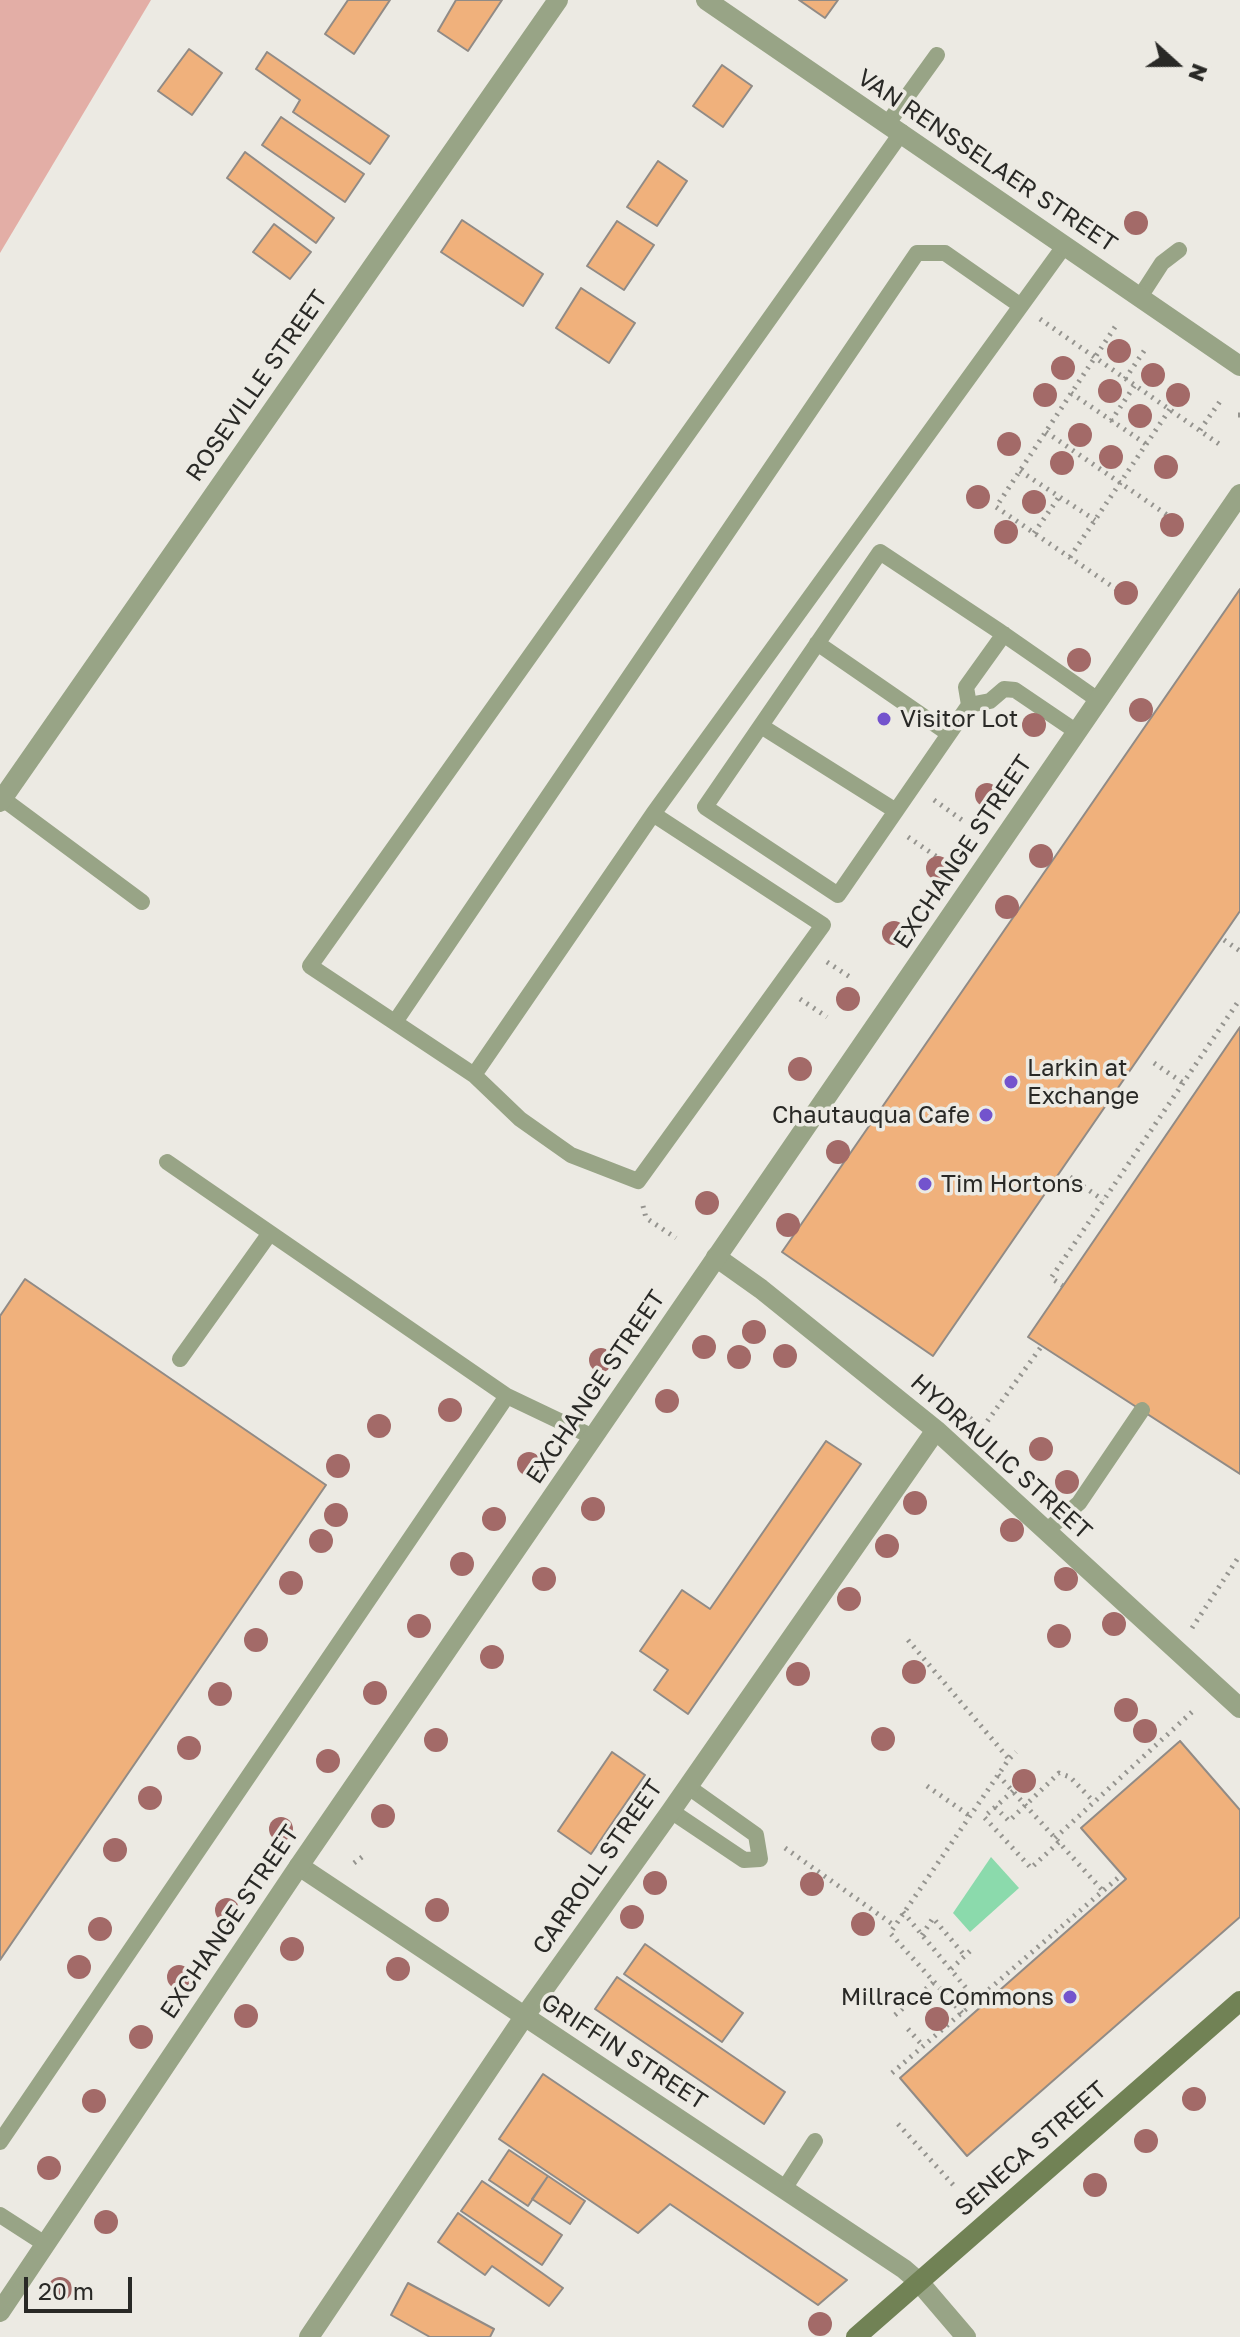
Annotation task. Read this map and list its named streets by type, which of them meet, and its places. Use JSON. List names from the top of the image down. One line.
{"streets":{"main road":["SENECA STREET"],"street":["VAN RENSSELAER STREET","ROSEVILLE STREET","EXCHANGE STREET","HYDRAULIC STREET","CARROLL STREET","GRIFFIN STREET"]},"crossings":[["EXCHANGE STREET","HYDRAULIC STREET"],["EXCHANGE STREET","GRIFFIN STREET"],["HYDRAULIC STREET","CARROLL STREET"],["CARROLL STREET","GRIFFIN STREET"],["GRIFFIN STREET","SENECA STREET"]],"places":["Visitor Lot","Larkin at Exchange","Chautauqua Cafe","Tim Hortons","Millrace Commons"],"scale_bar":"20 m","north":"right"}
